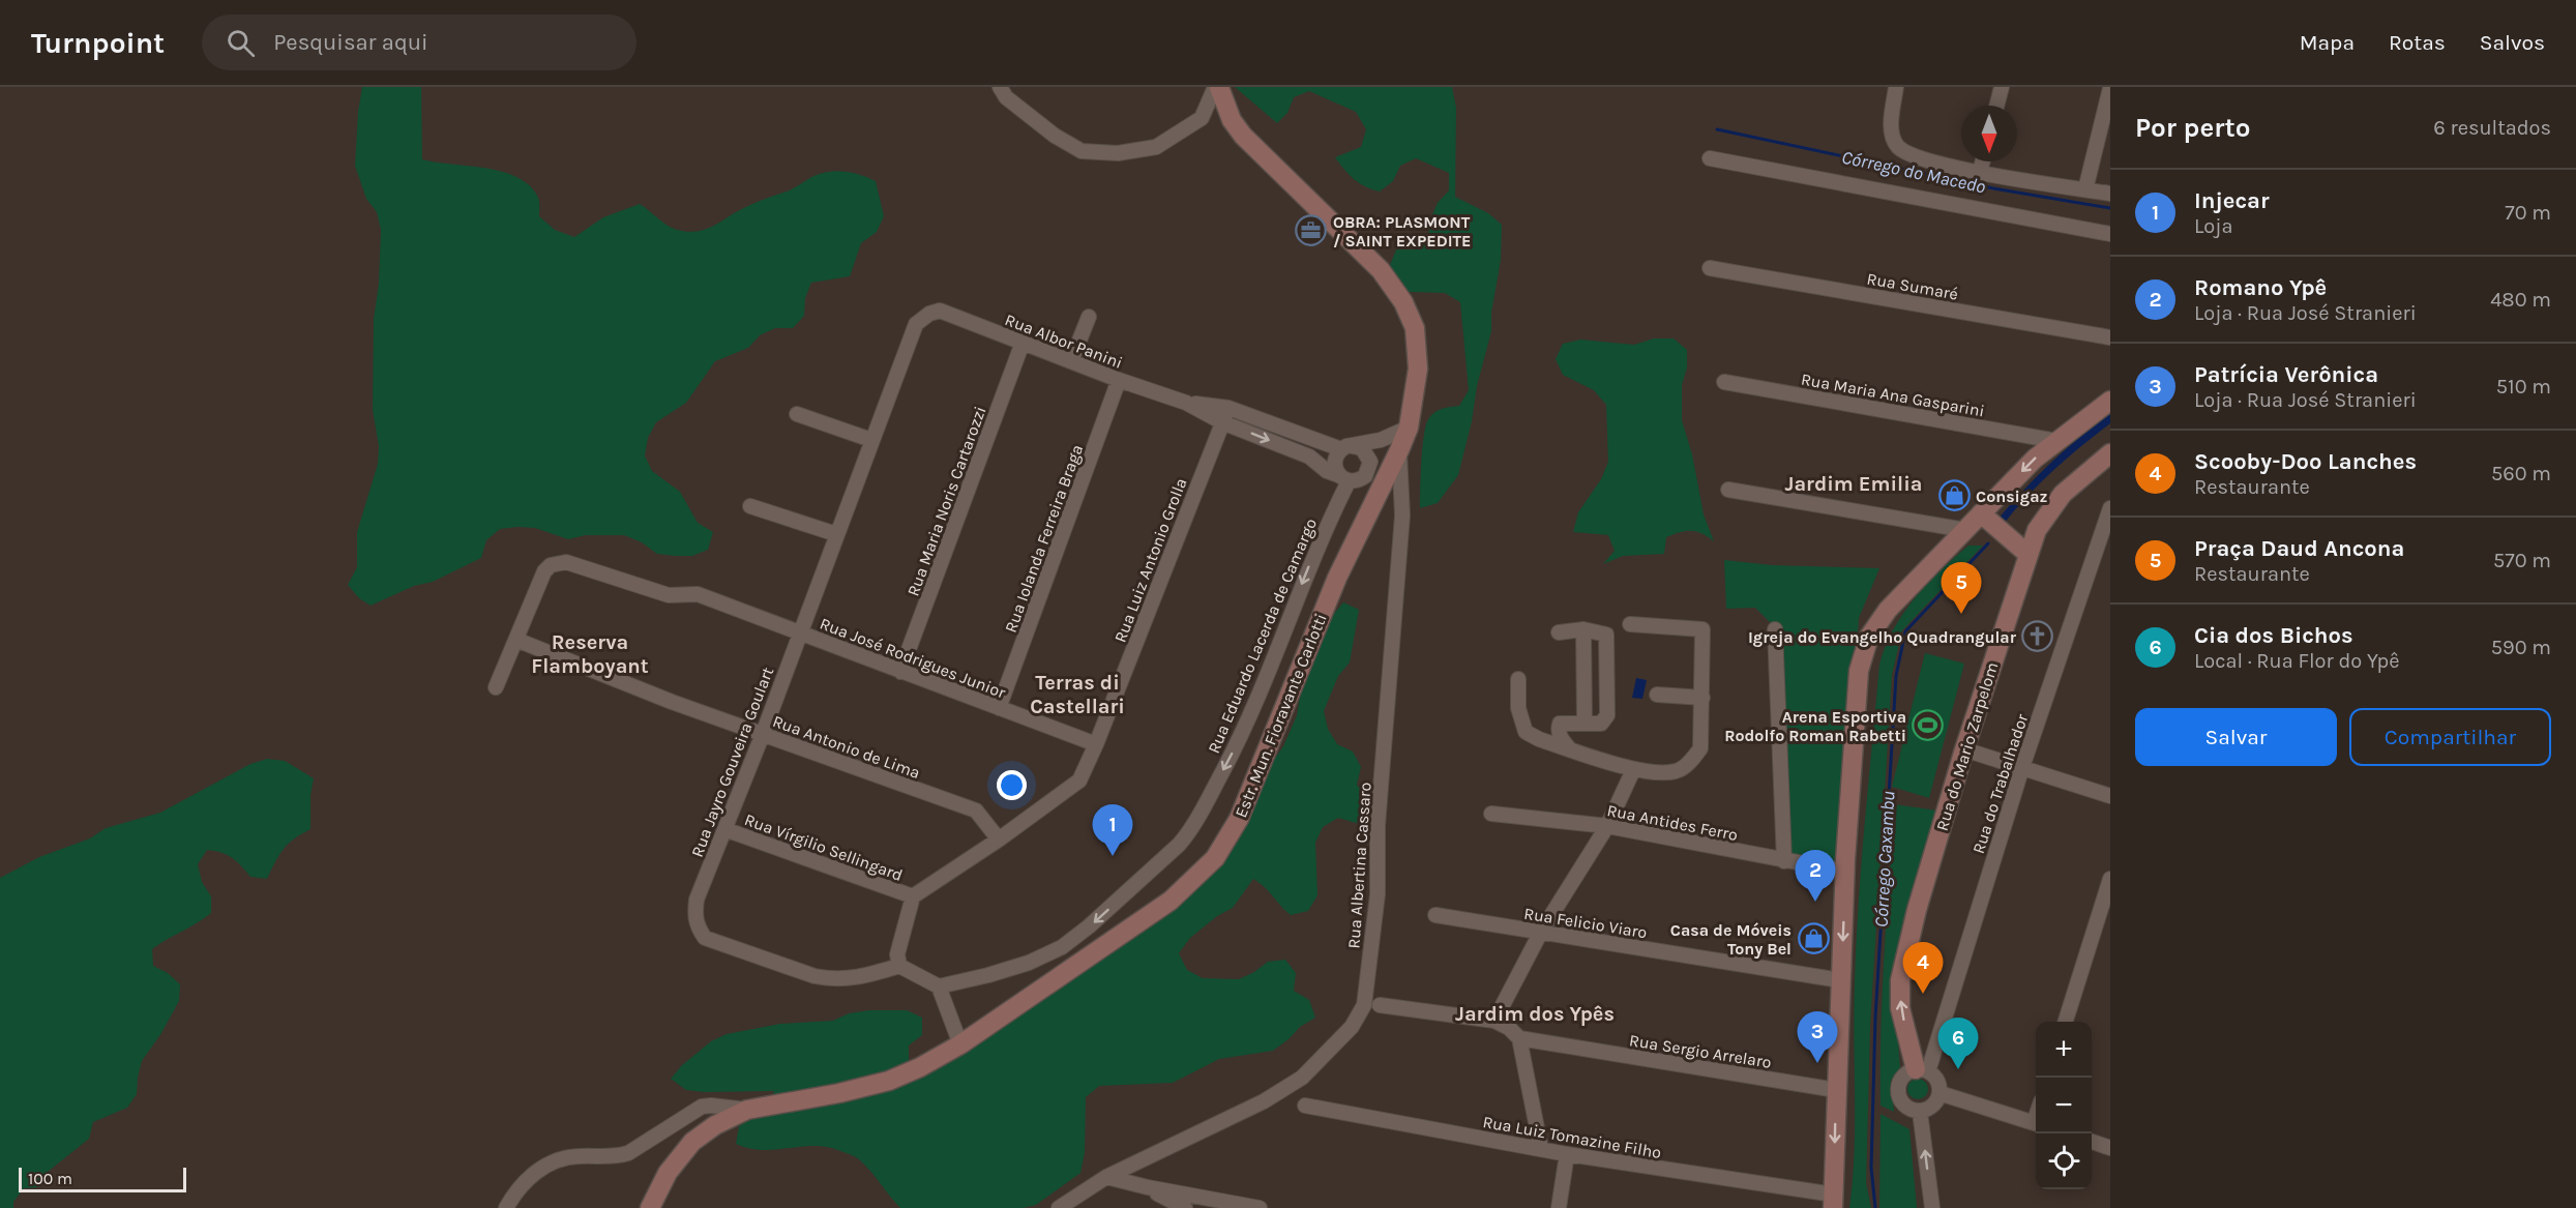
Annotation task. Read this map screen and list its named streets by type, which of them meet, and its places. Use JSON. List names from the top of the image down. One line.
{"streets":{"street":["Rua Sumaré","Rua Albor Panini","Rua Maria Ana Gasparini","Rua Maria Noris Cartarozzi","Rua Iolanda Ferreira Braga","Rua Luiz Antonio Grolla","Rua Eduardo Lacerda de Camargo","Rua José Rodrigues Junior","Estr. Mun. Fioravante Carlotti","Rua Antonio de Lima","Rua do Mario Zarpelom","Rua Jayro Gouveira Goulart","Rua do Trabalhador","Rua Antides Ferro","Rua Vírgilio Sellingard","Rua Albertina Cassaro","Rua Felicio Viaro","Rua Sergio Arrelaro","Rua Luiz Tomazine Filho"]},"crossings":[["Rua Albor Panini","Rua Maria Noris Cartarozzi"],["Rua Albor Panini","Rua Iolanda Ferreira Braga"],["Rua Albor Panini","Rua Jayro Gouveira Goulart"],["Rua Maria Noris Cartarozzi","Rua José Rodrigues Junior"],["Rua Iolanda Ferreira Braga","Rua José Rodrigues Junior"],["Rua Luiz Antonio Grolla","Rua José Rodrigues Junior"],["Rua Luiz Antonio Grolla","Rua Antonio de Lima"],["Rua Luiz Antonio Grolla","Rua Vírgilio Sellingard"],["Rua José Rodrigues Junior","Rua Antonio de Lima"],["Rua José Rodrigues Junior","Rua Jayro Gouveira Goulart"],["Estr. Mun. Fioravante Carlotti","Rua Albertina Cassaro"],["Rua Antonio de Lima","Rua Jayro Gouveira Goulart"],["Rua do Mario Zarpelom","Rua do Trabalhador"],["Rua Jayro Gouveira Goulart","Rua Vírgilio Sellingard"]],"one_way":["Rua Eduardo Lacerda de Camargo"],"districts":["Jardim Emilia","Reserva Flamboyant","Terras di Castellari","Jardim dos Ypês"],"water":["Córrego do Macedo","Córrego Caxambu"],"places":{"office":["OBRA: PLASMONT / SAINT EXPEDITE"],"shop":["Consigaz","Casa de Móveis Tony Bel"],"church":["Igreja do Evangelho Quadrangular"],"sports":["Arena Esportiva Rodolfo Roman Rabetti"]},"scale_bar":"100 m","north":"bottom","page":{"header":"Turnpoint","search":"Pesquisar aqui","nav":["Mapa","Rotas","Salvos"],"heading":["Por perto","6 resultados"],"list":[{"mark":"1","name":"Injecar","note":"Loja","value":"70 m"},{"mark":"2","name":"Romano Ypê","note":"Loja · Rua José Stranieri","value":"480 m"},{"mark":"3","name":"Patrícia Verônica","note":"Loja · Rua José Stranieri","value":"510 m"},{"mark":"4","name":"Scooby-Doo Lanches","note":"Restaurante","value":"560 m"},{"mark":"5","name":"Praça Daud Ancona","note":"Restaurante","value":"570 m"},{"mark":"6","name":"Cia dos Bichos","note":"Local · Rua Flor do Ypê","value":"590 m"}],"pins":["5","1","2","4","3","6"],"buttons":["Salvar","Compartilhar"],"map_buttons":["+","−"],"scale":"100 m"}}
